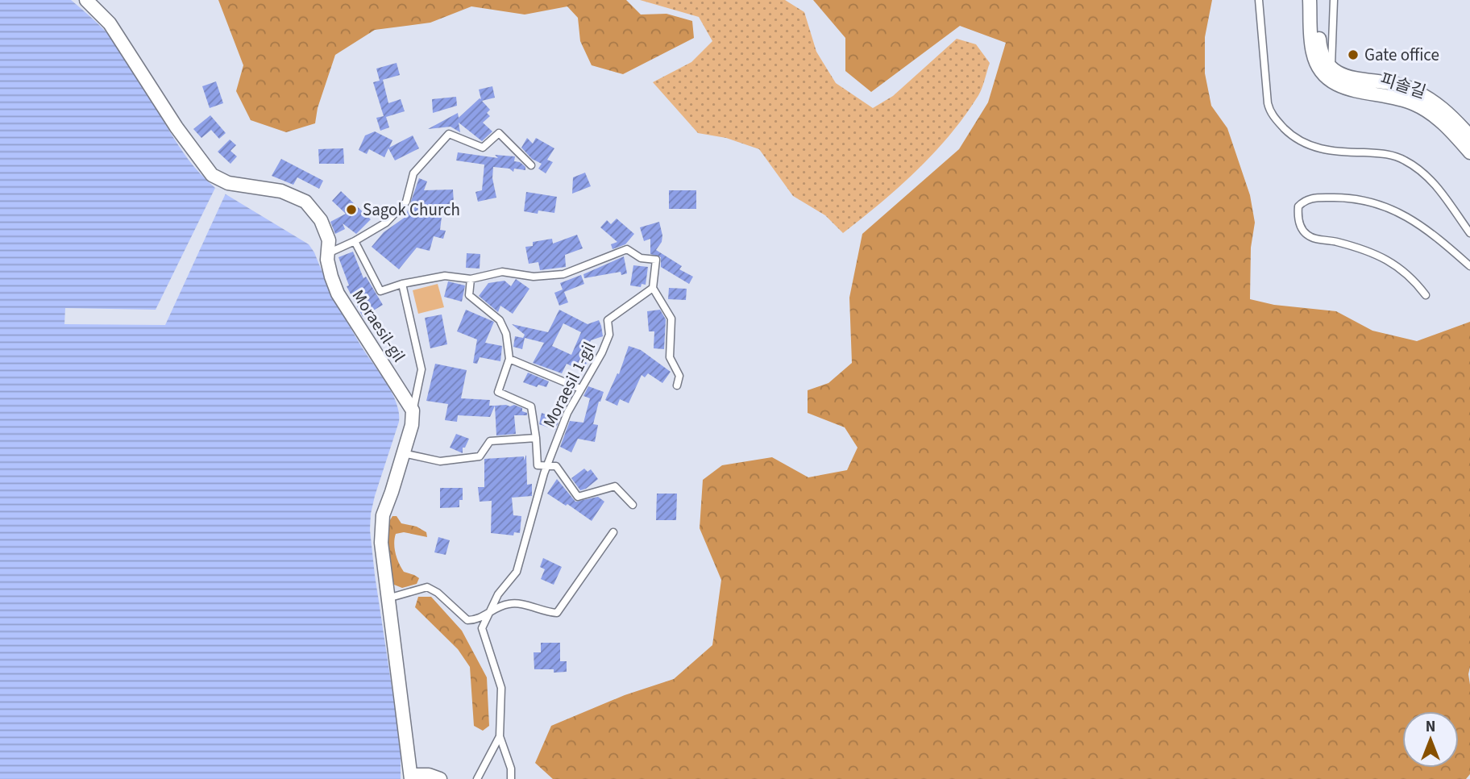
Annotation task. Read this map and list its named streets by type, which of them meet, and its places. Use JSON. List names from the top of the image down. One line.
{"streets":{"street":["피솔길","Moraesil-gil"],"lane":["Moraesil 1-gil"]},"places":["Gate office","Sagok Church"],"north":"top"}
